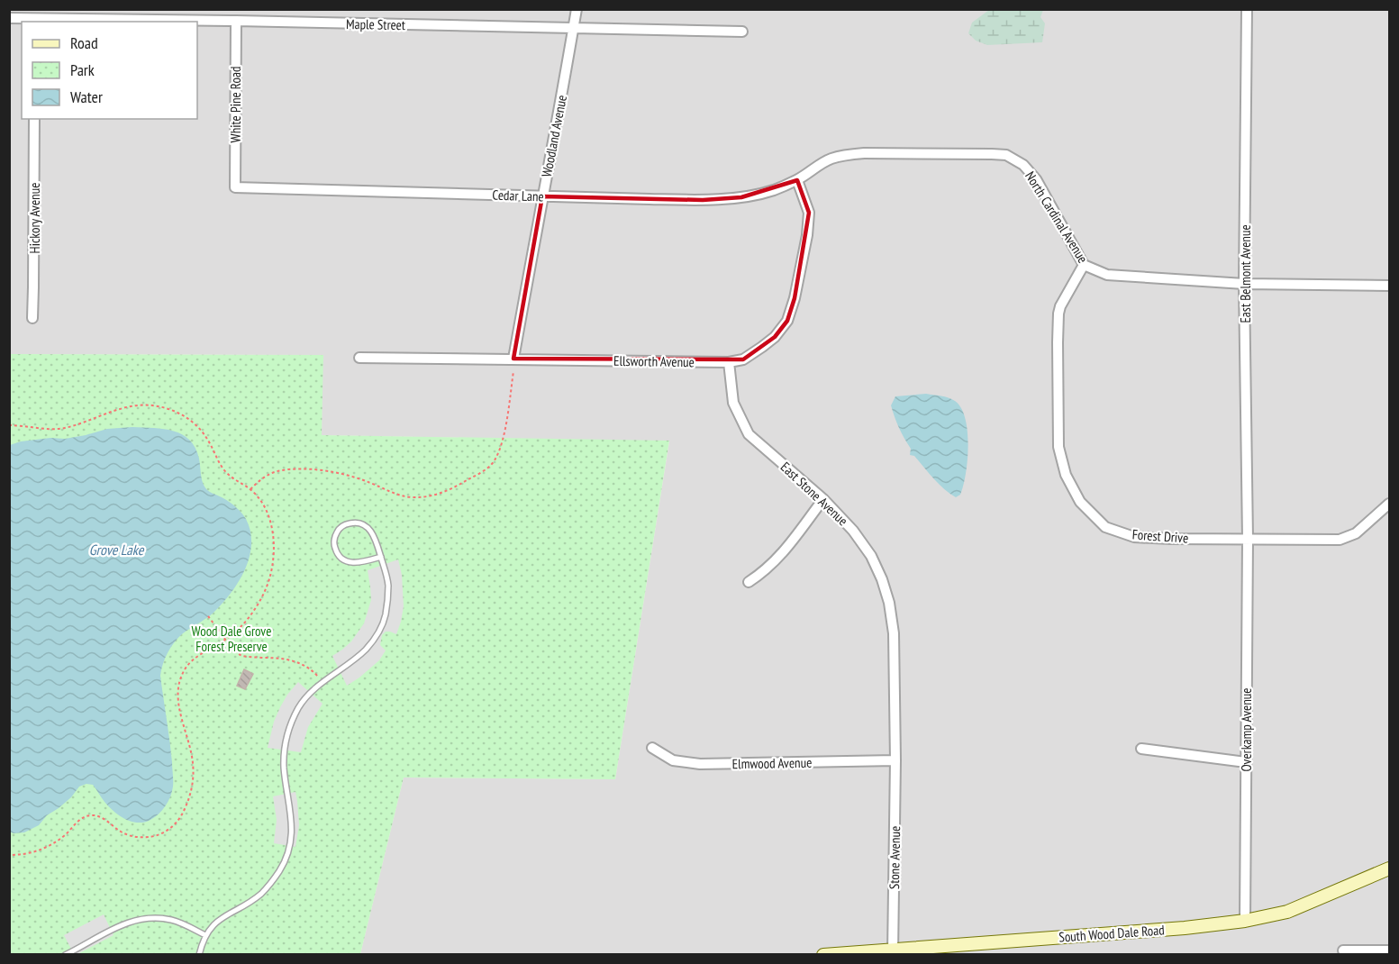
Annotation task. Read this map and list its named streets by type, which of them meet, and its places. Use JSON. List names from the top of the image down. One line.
{"streets":{"main road":["South Wood Dale Road"],"street":["Maple Street","White Pine Road","Woodland Avenue","Cedar Lane","North Cardinal Avenue","Hickory Avenue","East Belmont Avenue","Ellsworth Avenue","East Stone Avenue","Forest Drive","Overkamp Avenue","Elmwood Avenue","Stone Avenue"]},"crossings":[["Maple Street","White Pine Road"],["Maple Street","Woodland Avenue"],["White Pine Road","Cedar Lane"],["Woodland Avenue","Cedar Lane"],["Woodland Avenue","Ellsworth Avenue"],["Cedar Lane","North Cardinal Avenue"],["Cedar Lane","Ellsworth Avenue"],["North Cardinal Avenue","East Belmont Avenue"],["North Cardinal Avenue","Ellsworth Avenue"],["North Cardinal Avenue","Forest Drive"],["East Belmont Avenue","Forest Drive"],["East Belmont Avenue","Overkamp Avenue"],["Ellsworth Avenue","East Stone Avenue"],["East Stone Avenue","Elmwood Avenue"],["East Stone Avenue","Stone Avenue"],["Forest Drive","Overkamp Avenue"],["Overkamp Avenue","South Wood Dale Road"],["Elmwood Avenue","Stone Avenue"],["Stone Avenue","South Wood Dale Road"]],"water":["Grove Lake"],"parks":["Wood Dale Grove Forest Preserve"],"legend":["Road","Park","Water"]}
